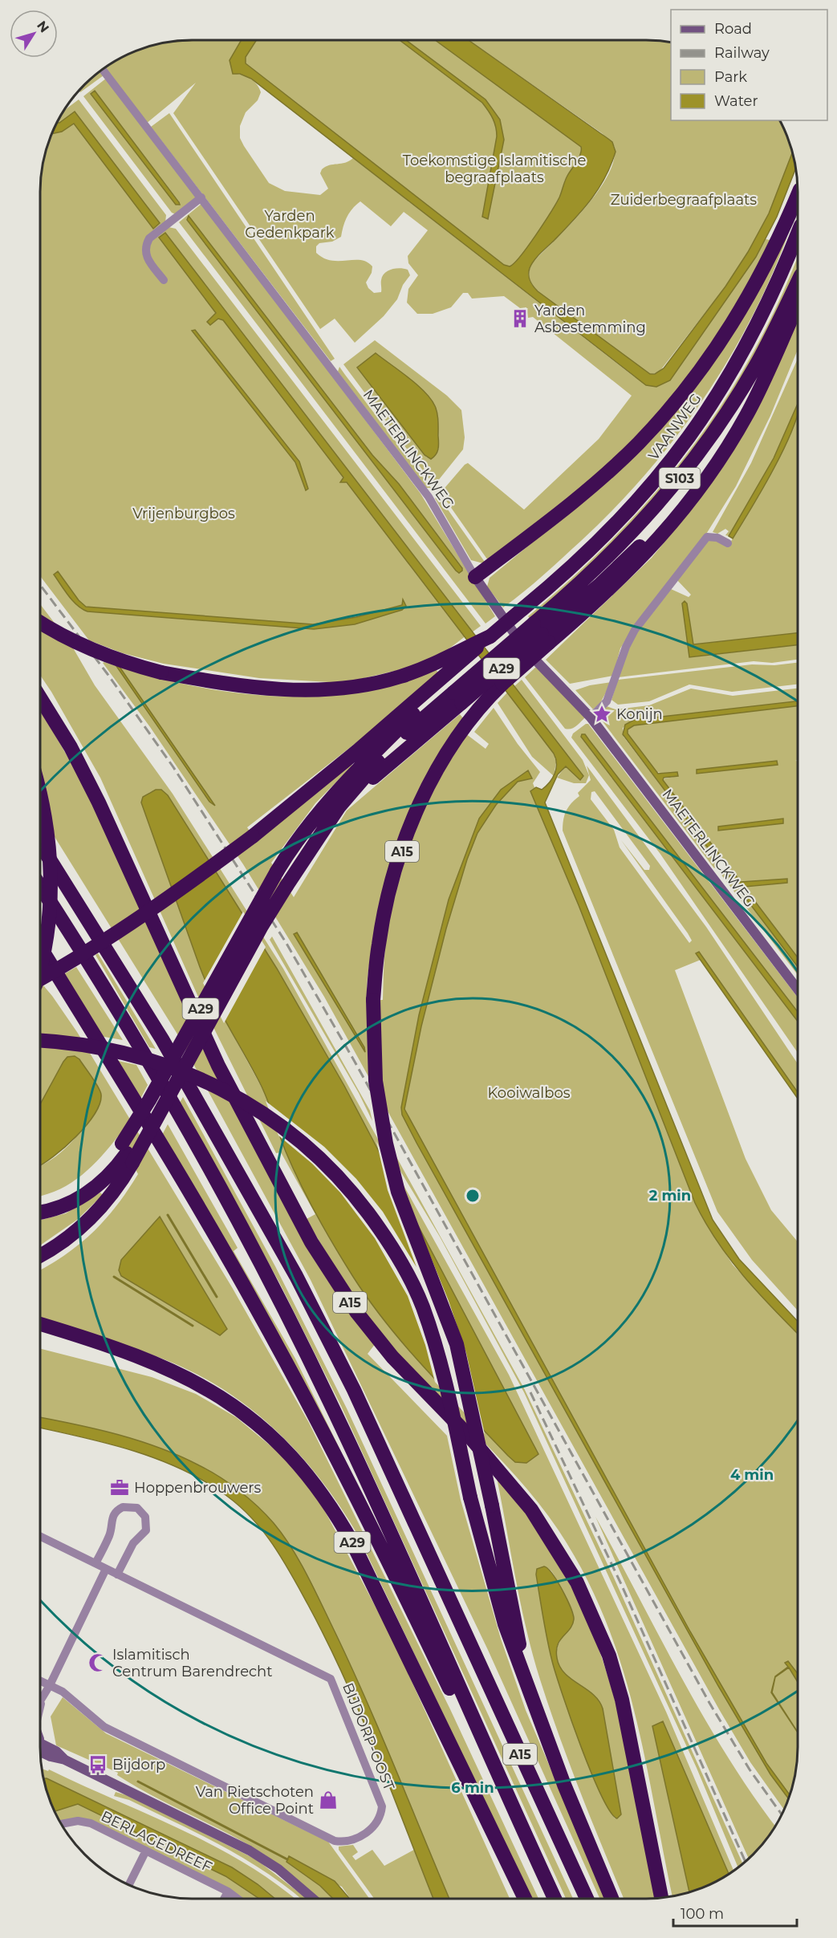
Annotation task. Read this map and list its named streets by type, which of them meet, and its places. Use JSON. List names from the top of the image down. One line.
{"streets":{"highway":["VAANWEG","S103","A29","A15"],"street":["MAETERLINCKWEG","BIJDORP-OOST","BERLAGEDREEF"]},"crossings":[["VAANWEG","A29"],["S103","A29"],["S103","A15"],["A29","A15"]],"parks":["Toekomstige Islamitische begraafplaats","Zuiderbegraafplaats","Yarden Gedenkpark","Vrijenburgbos","Kooiwalbos"],"places":{"building":["Yarden Asbestemming"],"place":["Konijn"],"office":["Hoppenbrouwers"],"mosque":["Islamitisch Centrum Barendrecht"],"bus stop":["Bijdorp"],"shop":["Van Rietschoten Office Point"]},"legend":["Road","Railway","Park","Water"],"scale_bar":"100 m","north":"top right","rings":["2 min","4 min","6 min"]}
